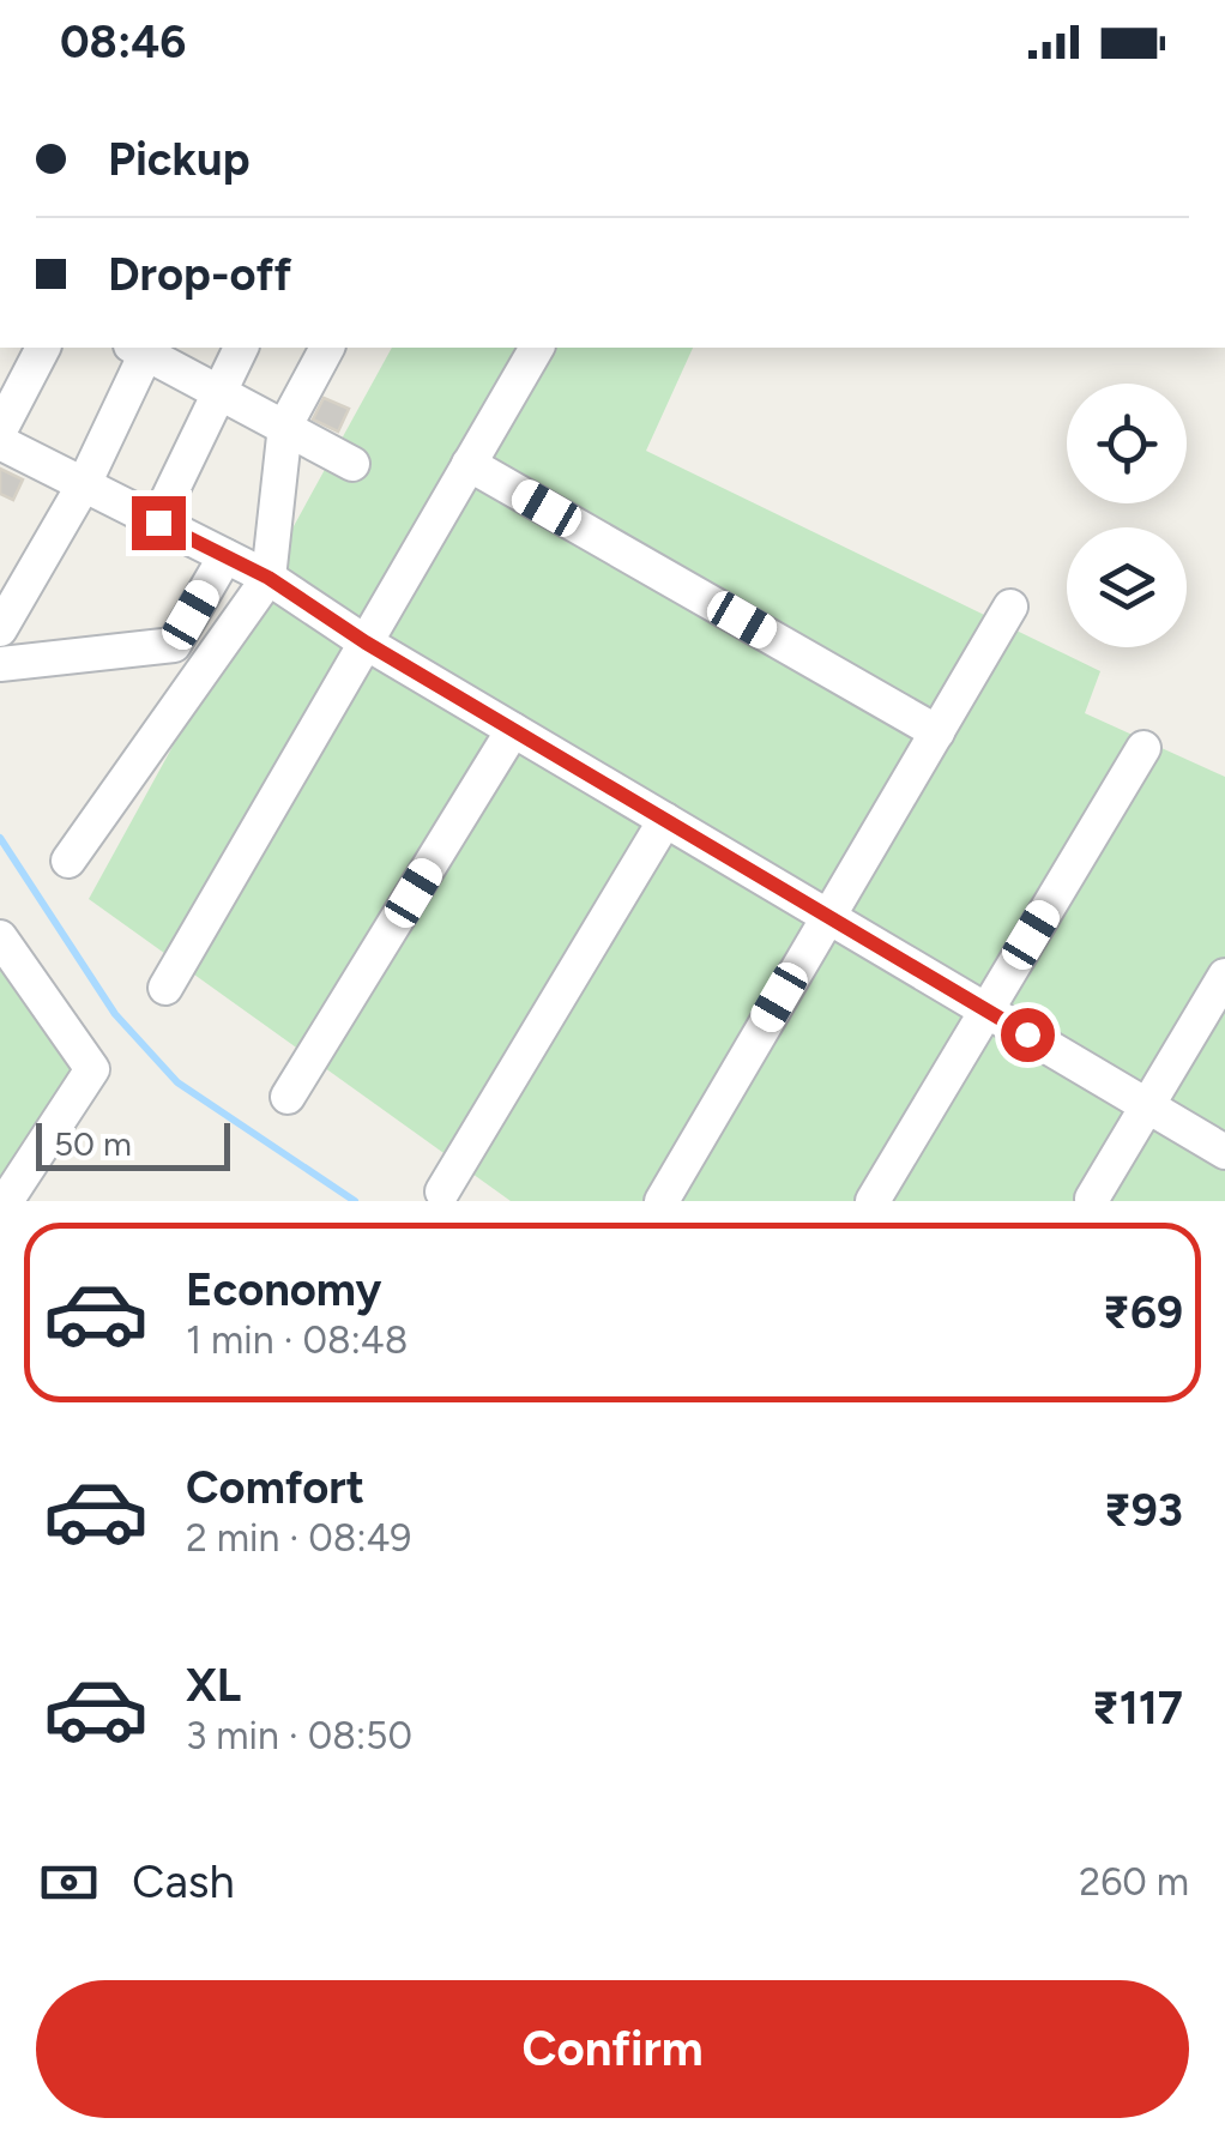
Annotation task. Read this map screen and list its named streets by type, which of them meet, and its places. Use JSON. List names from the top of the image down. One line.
{"scale_bar":"50 m","page":{"status":"08:46","banner":["Pickup","Drop-off"],"scale":"50 m","list":[{"name":"Economy","note":"1 min · 08:48","value":"₹69"},{"name":"Comfort","note":"2 min · 08:49","value":"₹93"},{"name":"XL","note":"3 min · 08:50","value":"₹117"}],"pay":["Cash","260 m"],"buttons":"Confirm"}}
